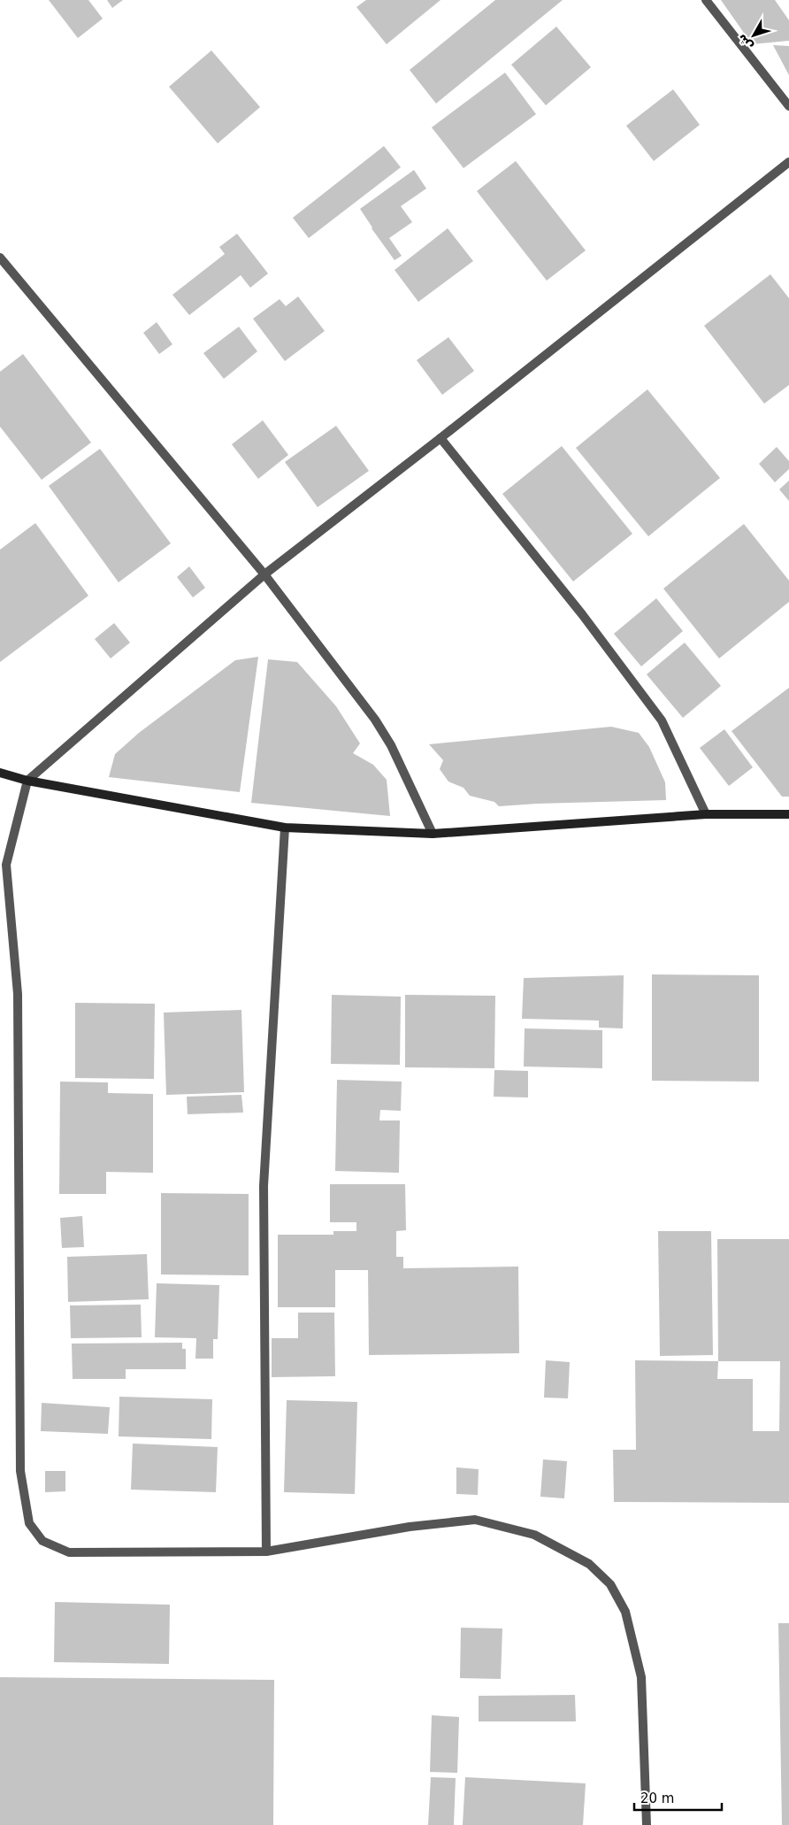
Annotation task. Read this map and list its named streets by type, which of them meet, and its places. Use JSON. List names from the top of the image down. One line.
{"scale_bar":"20 m","north":"bottom left"}
